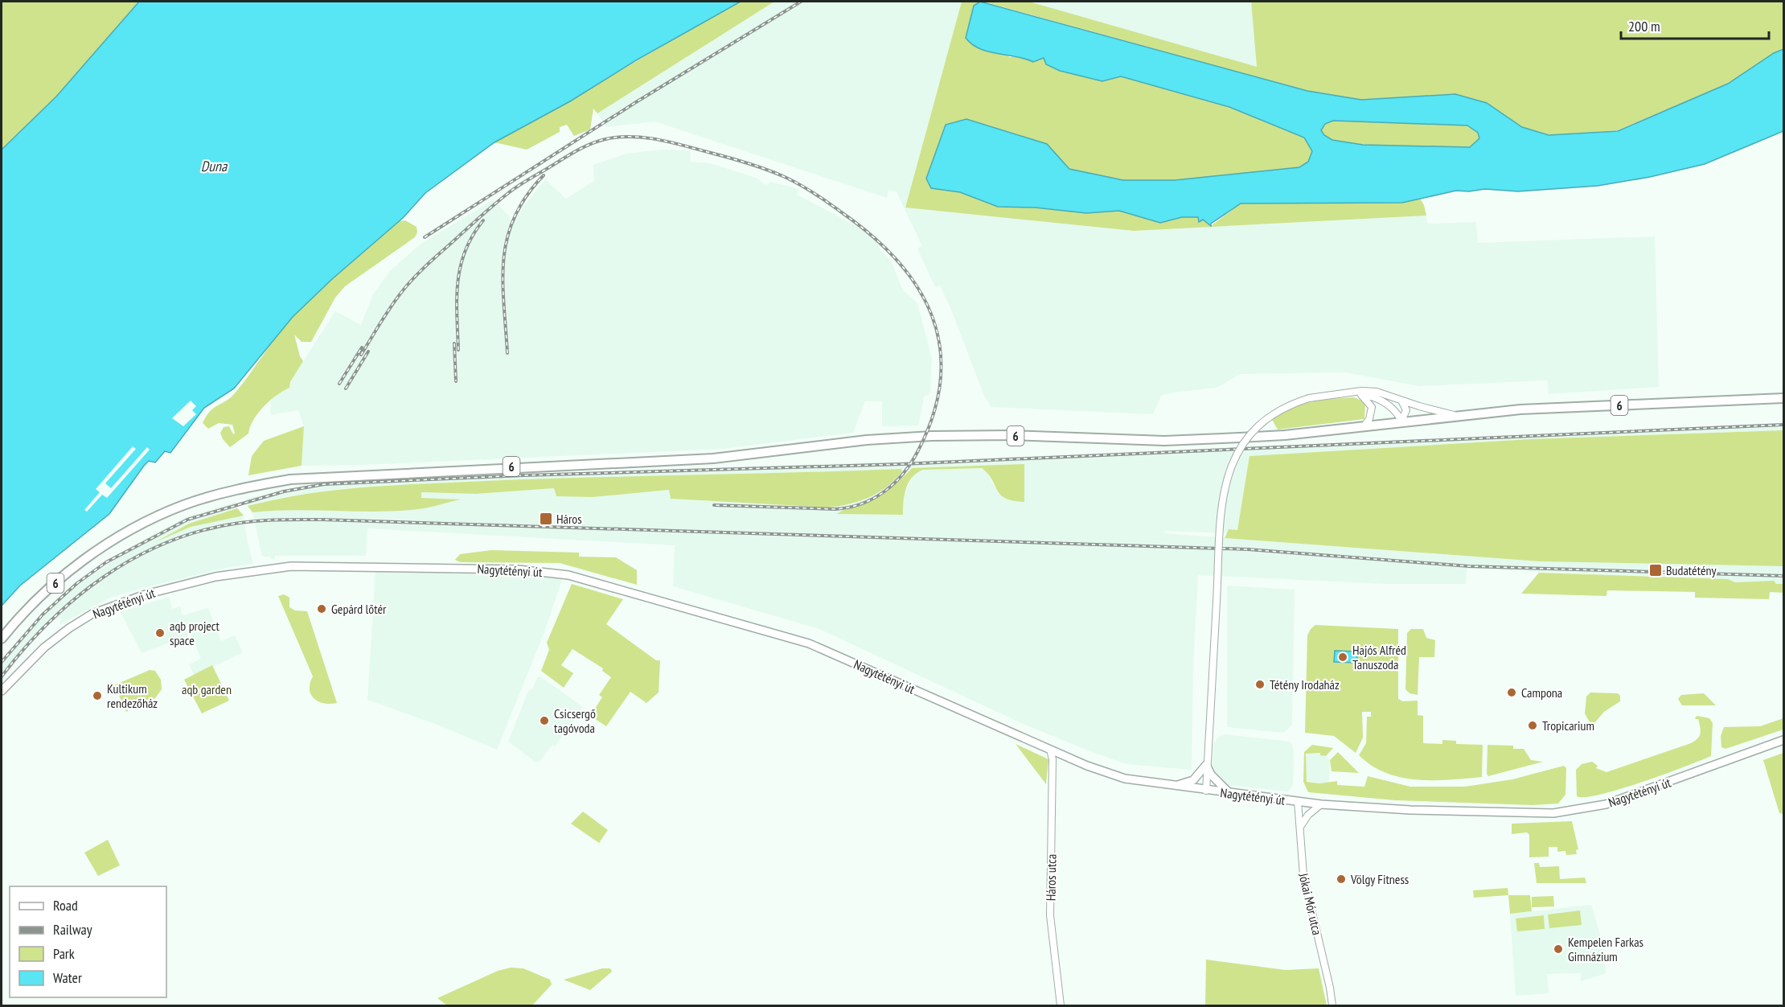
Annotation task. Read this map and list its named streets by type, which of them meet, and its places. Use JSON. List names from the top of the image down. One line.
{"streets":{"main road":["6","Nagytétényi út"],"street":["Háros utca","Jókai Mór utca"]},"crossings":[["Nagytétényi út","Háros utca"],["Nagytétényi út","Jókai Mór utca"]],"water":["Duna"],"parks":["aqb garden"],"places":{"transit":["Háros","Budatétény"],"other":["Gepárd lőtér","aqb project space","Hajós Alfréd Tanuszoda","Tétény Irodaház","Campona","Kultikum rendezőház","Csicsergő tagóvoda","Tropicarium","Völgy Fitness","Kempelen Farkas Gimnázium"]},"legend":["Road","Railway","Park","Water"],"scale_bar":"200 m"}
